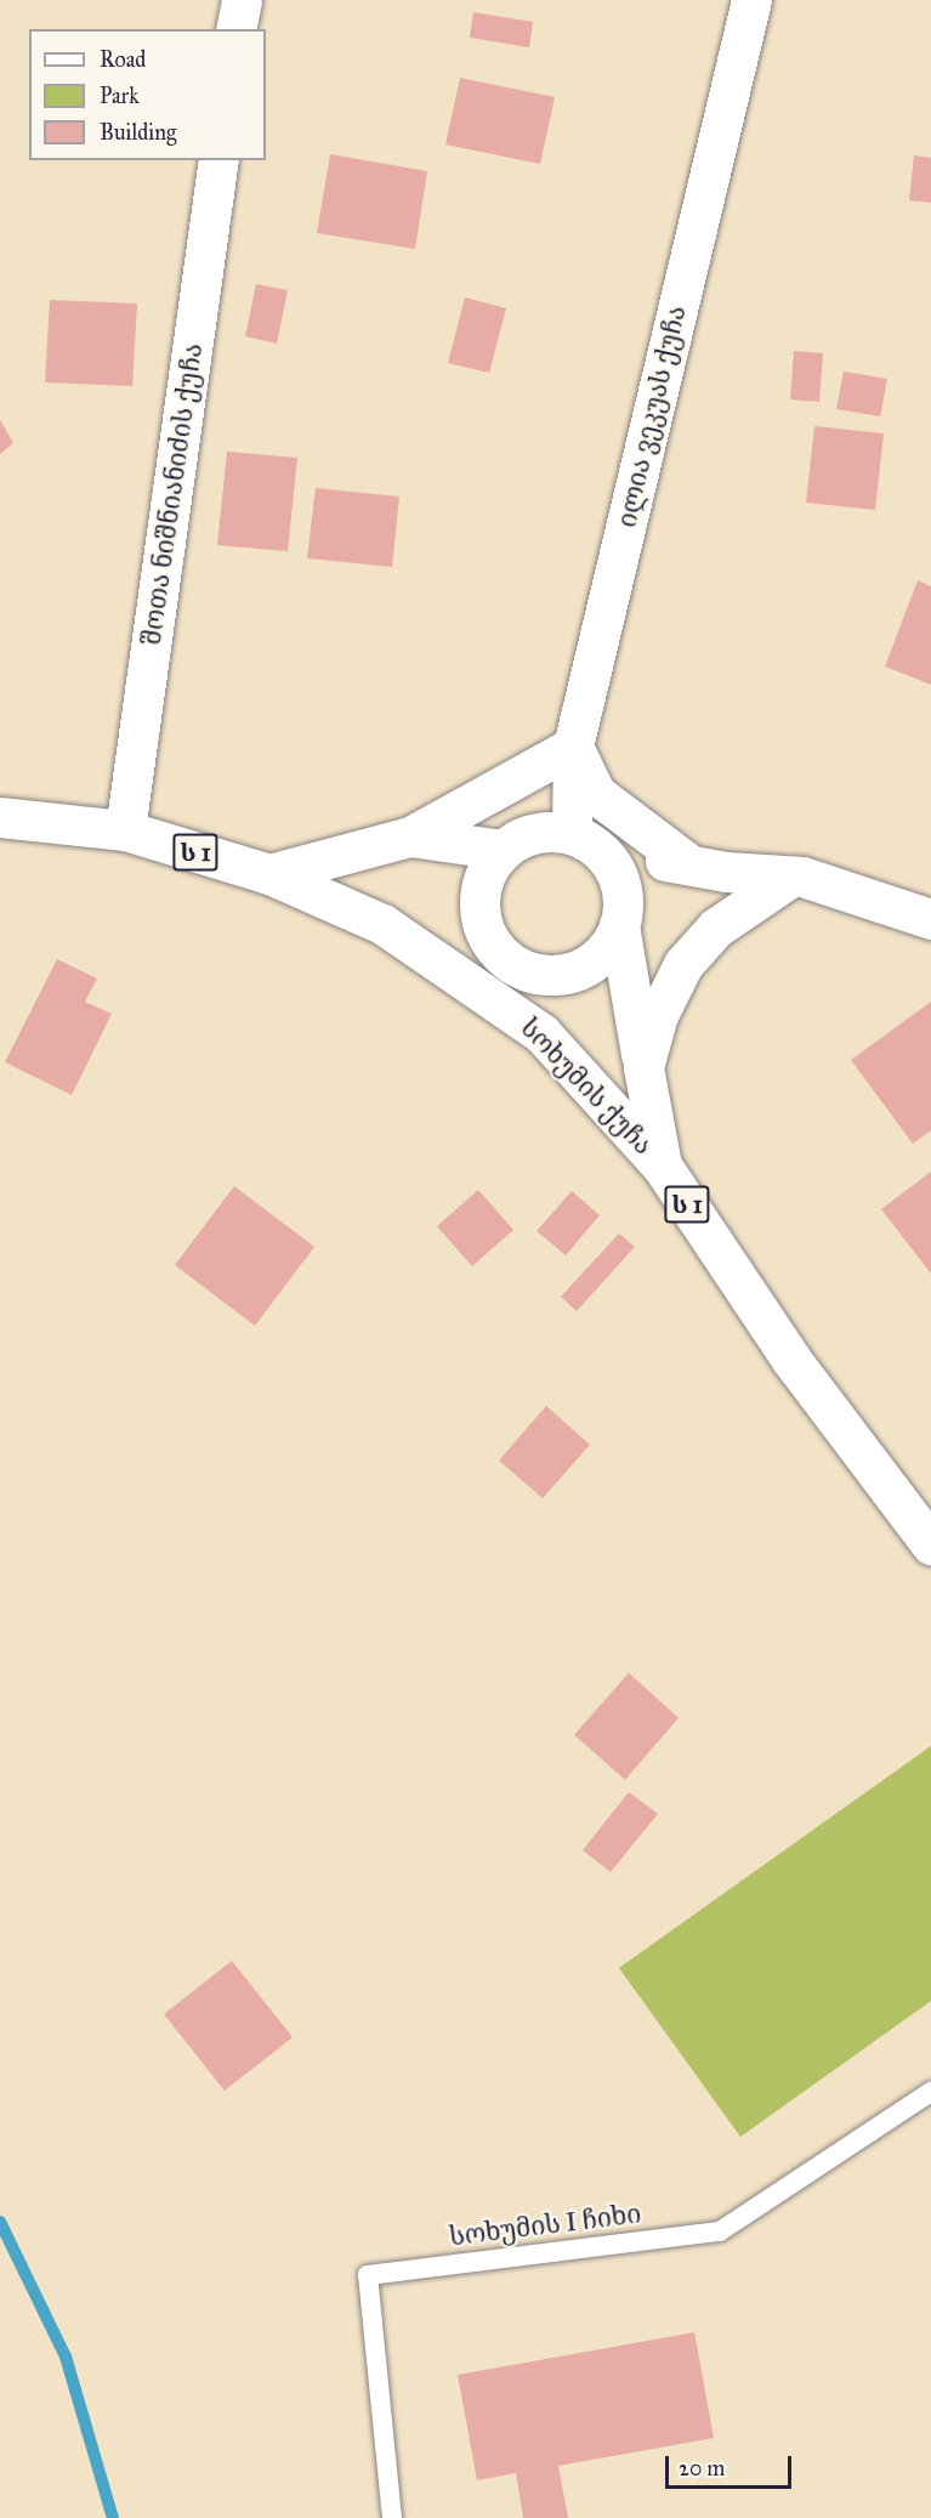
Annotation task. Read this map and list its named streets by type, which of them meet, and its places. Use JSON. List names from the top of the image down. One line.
{"streets":{"main road":["ილია ვეკუას ქუჩა","შოთა ნიშნიანიძის ქუჩა","ს 1","სოხუმის ქუჩა"],"lane":["სოხუმის I ჩიხი"]},"crossings":[["ილია ვეკუას ქუჩა","სოხუმის ქუჩა"],["შოთა ნიშნიანიძის ქუჩა","სოხუმის ქუჩა"]],"legend":["Road","Park","Building"],"scale_bar":"20 m"}
